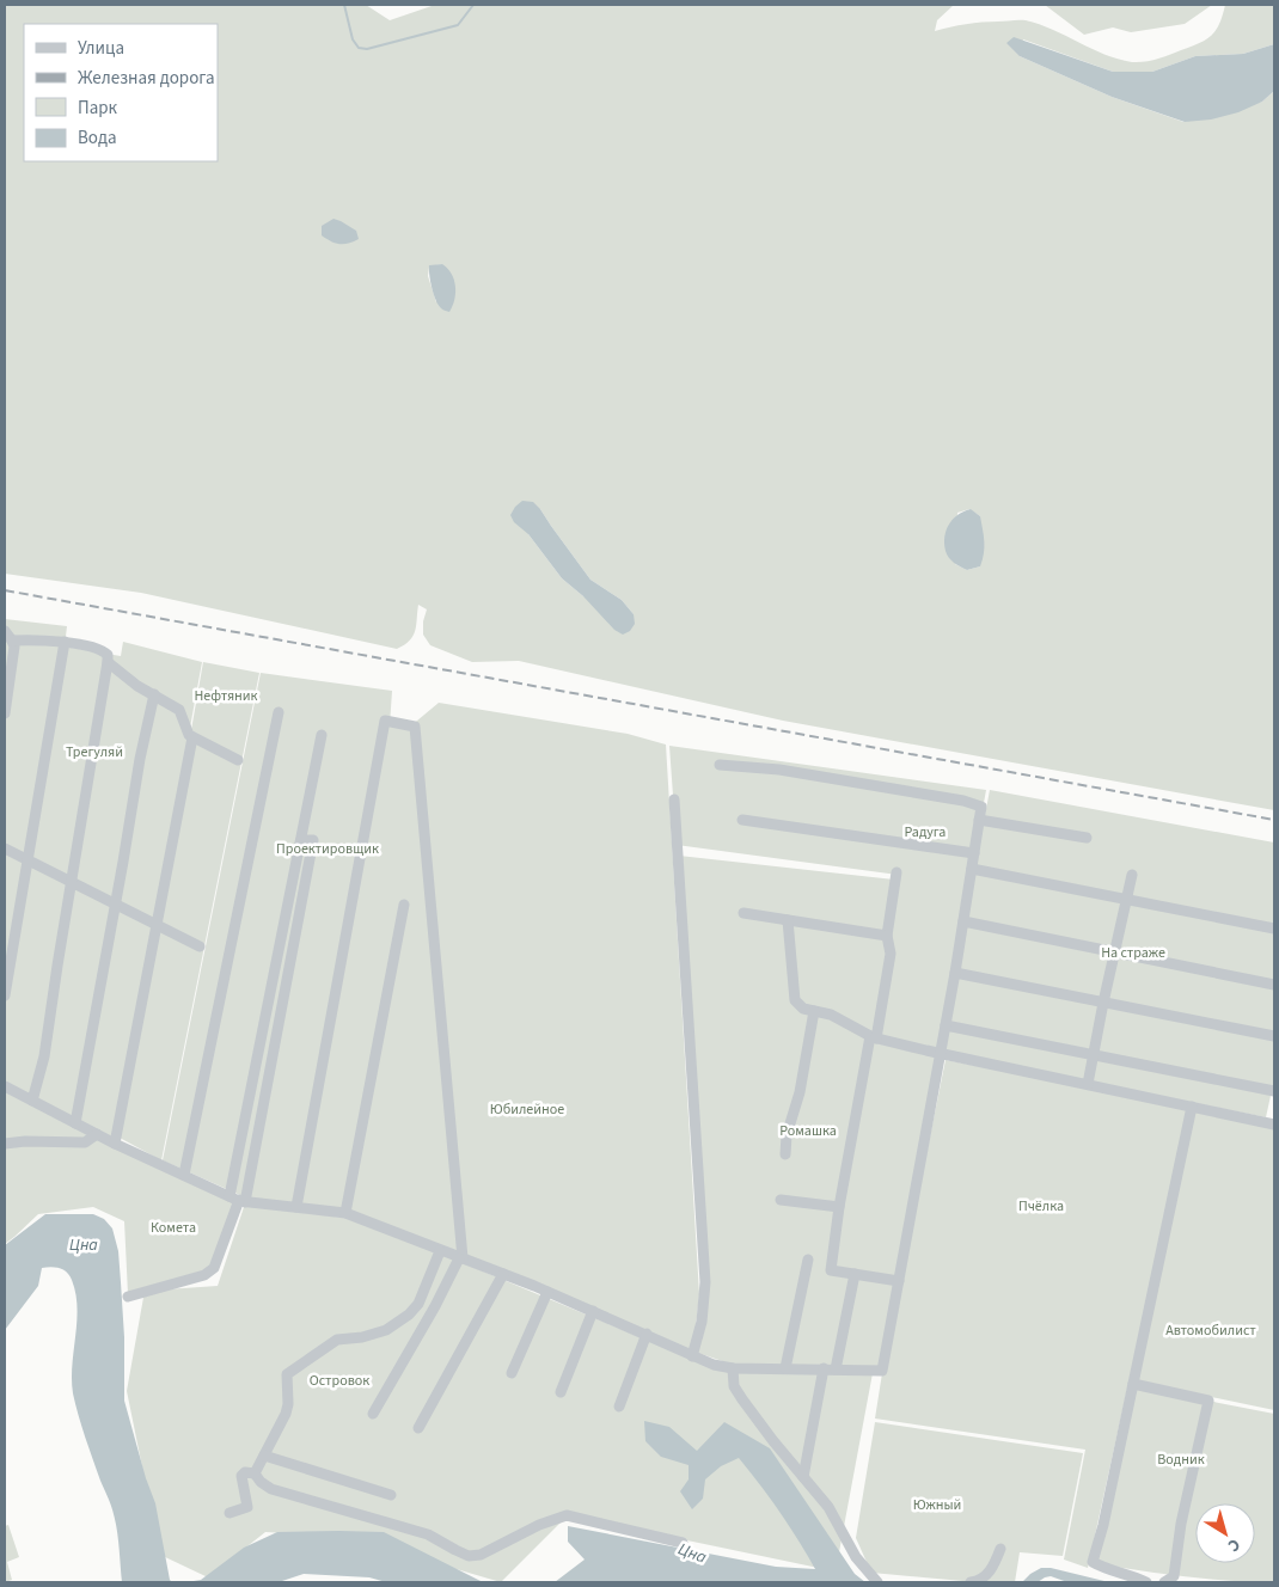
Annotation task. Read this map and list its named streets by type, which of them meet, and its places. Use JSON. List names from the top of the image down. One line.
{"water":["Цна"],"parks":["Нефтяник","Трегуляй","Радуга","Проектировщик","На страже","Юбилейное","Ромашка","Пчёлка","Комета","Автомобилист","Островок","Водник","Южный"],"legend":["Улица","Железная дорога","Парк","Вода"],"north":"bottom right"}
